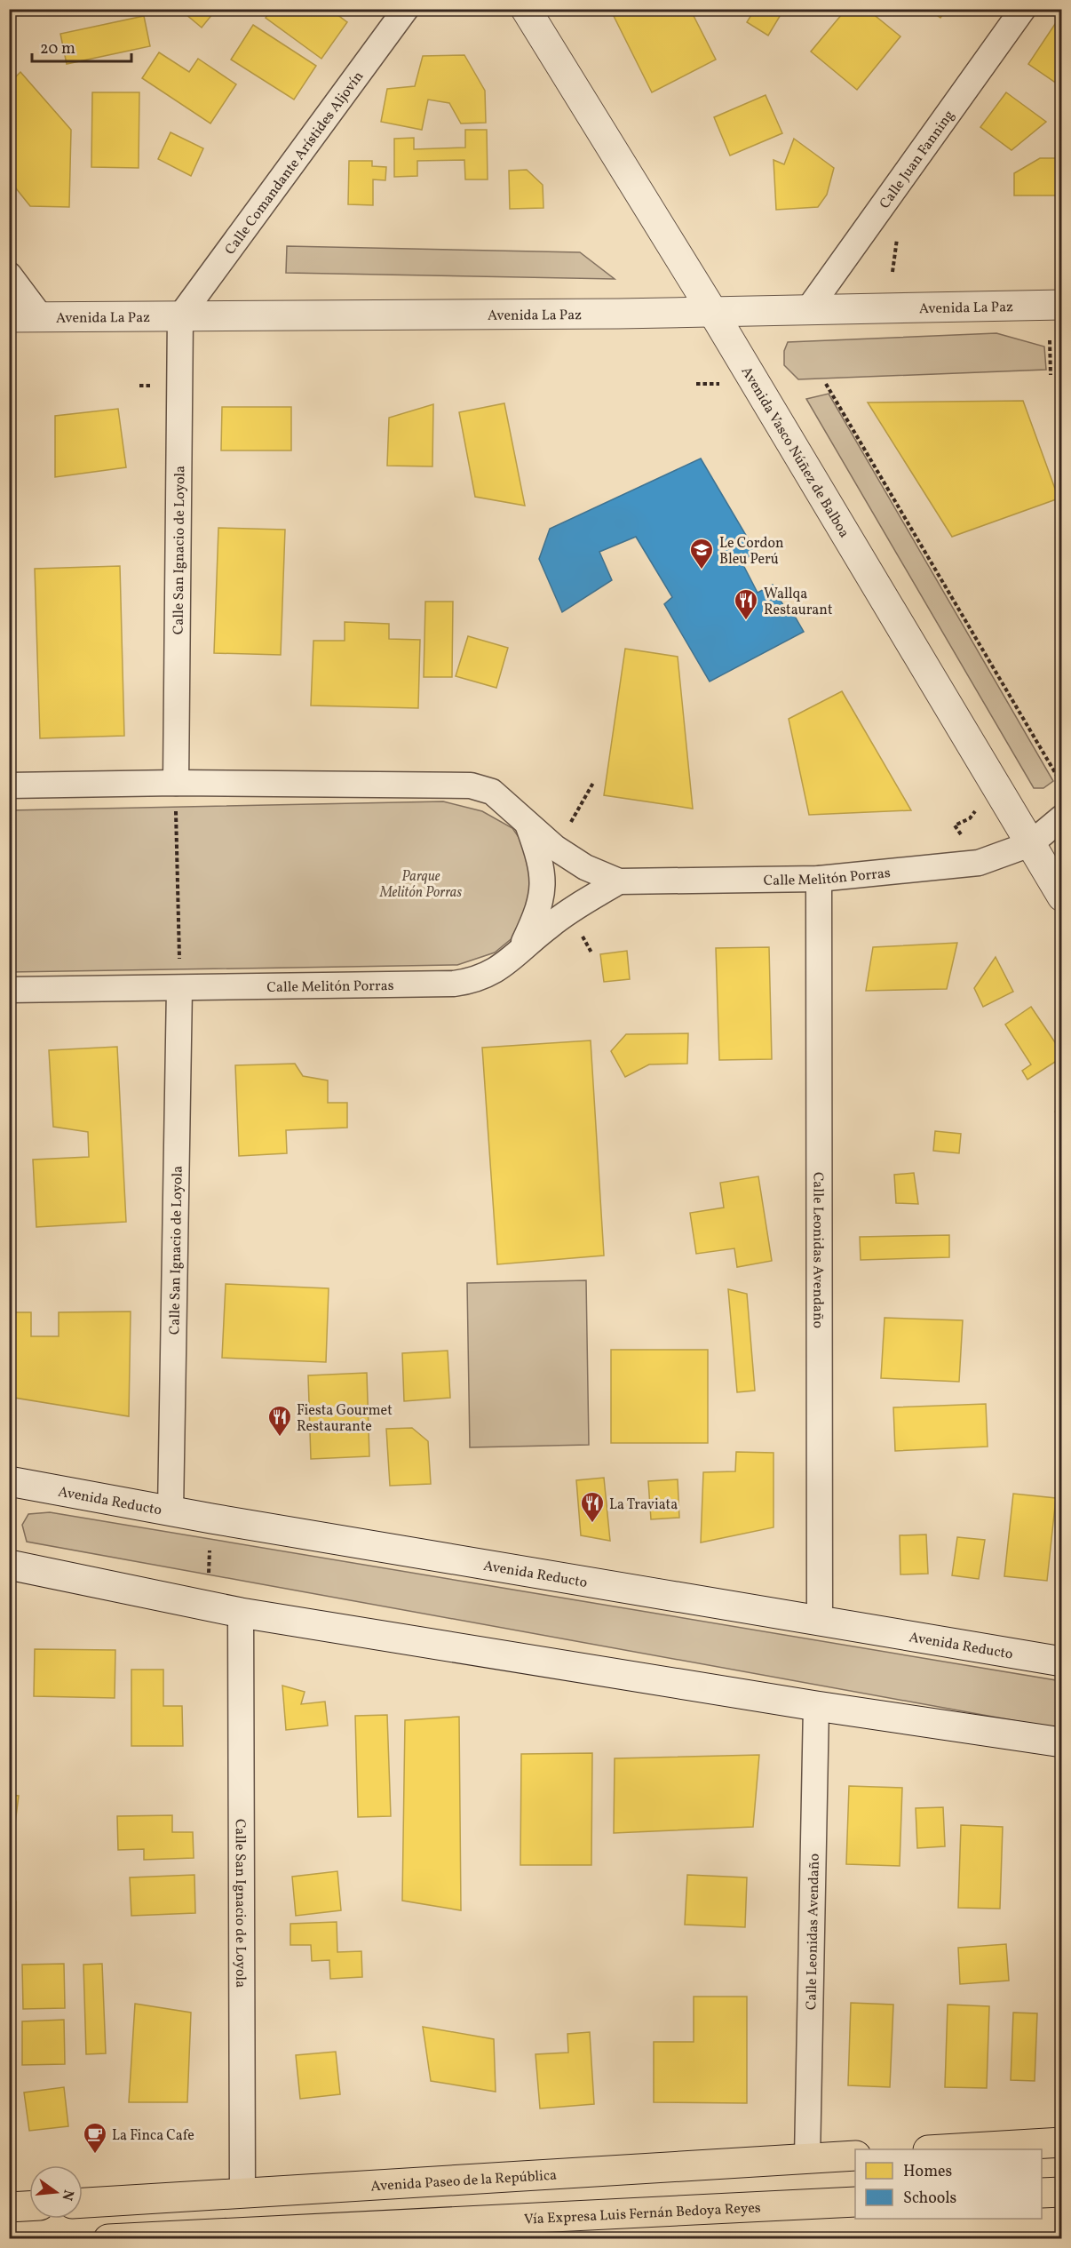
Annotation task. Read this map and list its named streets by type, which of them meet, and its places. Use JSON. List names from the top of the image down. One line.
{"streets":{"main road":["Avenida La Paz","Avenida Vasco Núñez de Balboa","Avenida Reducto","Avenida Paseo de la República","Vía Expresa Luis Fernán Bedoya Reyes"],"street":["Calle Juan Fanning","Calle Comandante Arístides Aljovín","Calle San Ignacio de Loyola","Calle Melitón Porras","Calle Leonidas Avendaño"]},"crossings":[["Calle Juan Fanning","Avenida La Paz"],["Calle Comandante Arístides Aljovín","Avenida La Paz"],["Calle Comandante Arístides Aljovín","Calle San Ignacio de Loyola"],["Avenida La Paz","Avenida Vasco Núñez de Balboa"],["Avenida La Paz","Calle San Ignacio de Loyola"],["Avenida Vasco Núñez de Balboa","Calle Melitón Porras"],["Calle San Ignacio de Loyola","Calle Melitón Porras"],["Calle San Ignacio de Loyola","Avenida Reducto"],["Calle San Ignacio de Loyola","Avenida Paseo de la República"],["Calle Melitón Porras","Calle Leonidas Avendaño"],["Calle Leonidas Avendaño","Avenida Reducto"],["Calle Leonidas Avendaño","Avenida Paseo de la República"]],"parks":["Parque Melitón Porras"],"places":{"school or university":["Le Cordon Bleu Perú"],"restaurant":["Wallqa Restaurant","Fiesta Gourmet Restaurante","La Traviata"],"cafe":["La Finca Cafe"]},"legend":["Homes","Schools"],"scale_bar":"20 m","north":"right"}
